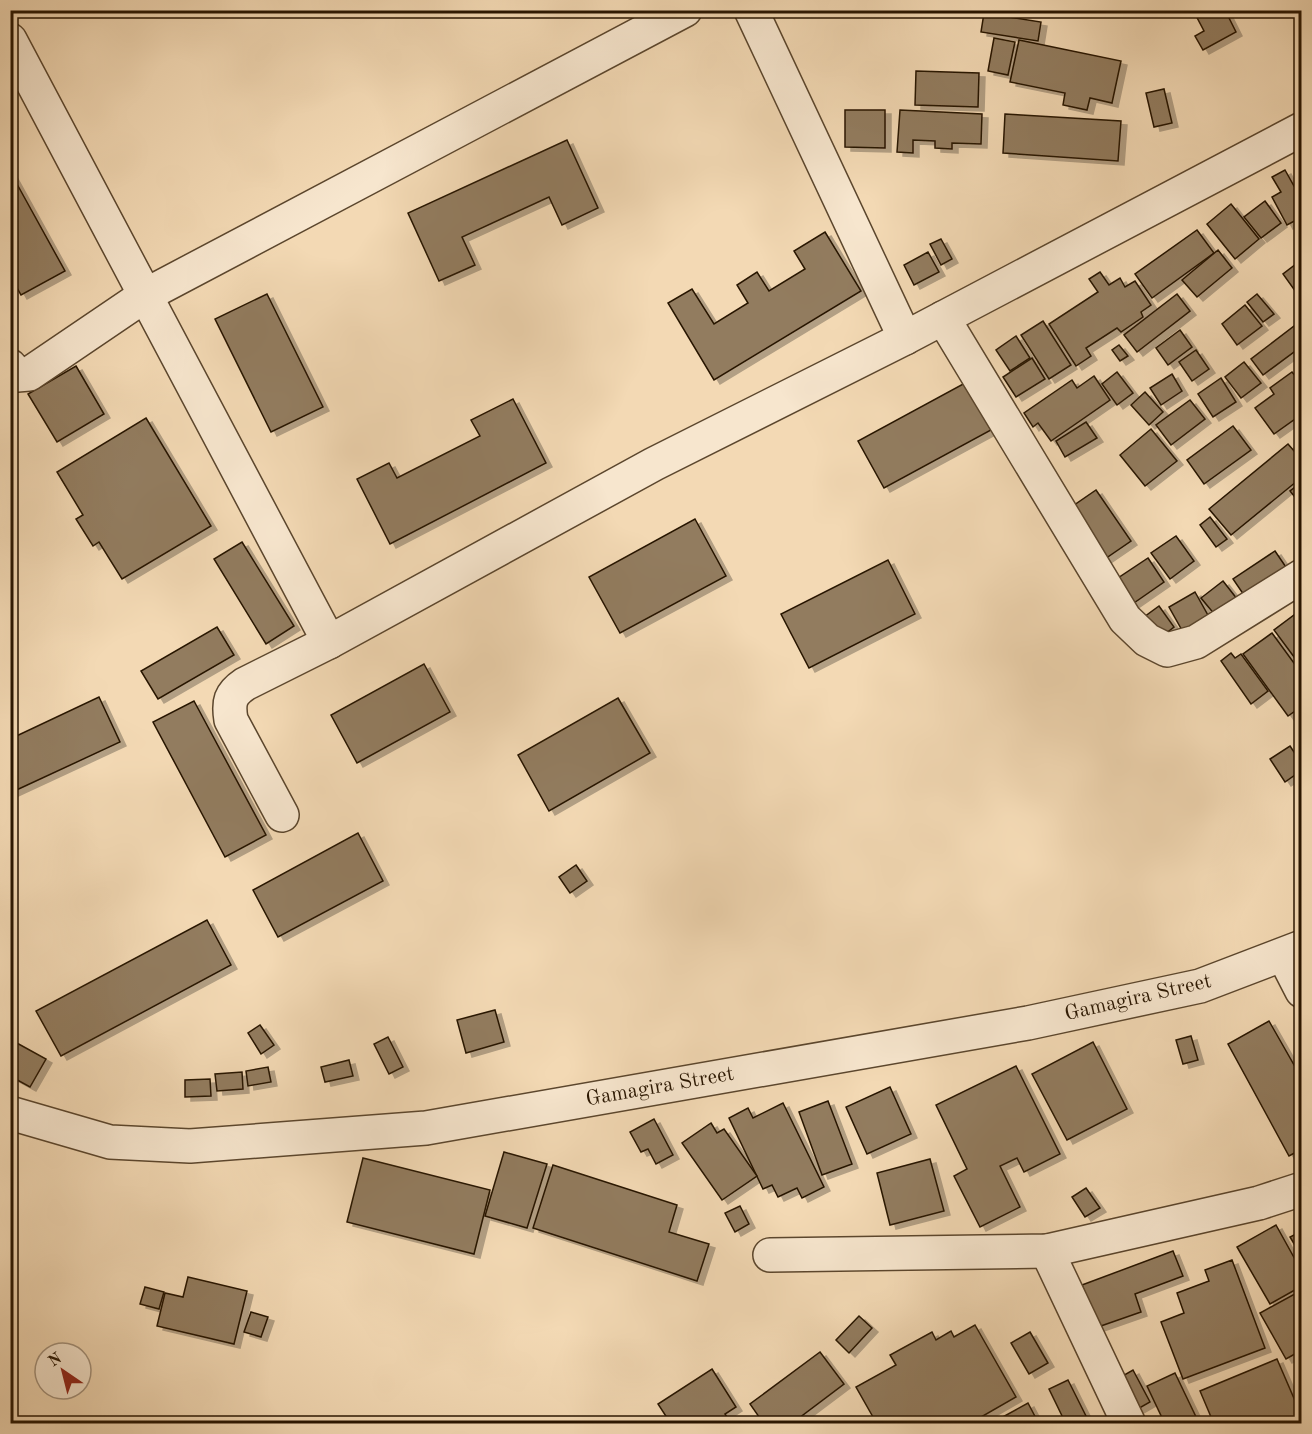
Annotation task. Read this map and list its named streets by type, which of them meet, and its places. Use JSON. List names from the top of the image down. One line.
{"streets":{"street":["Gamagira Street"]},"north":"top left"}
